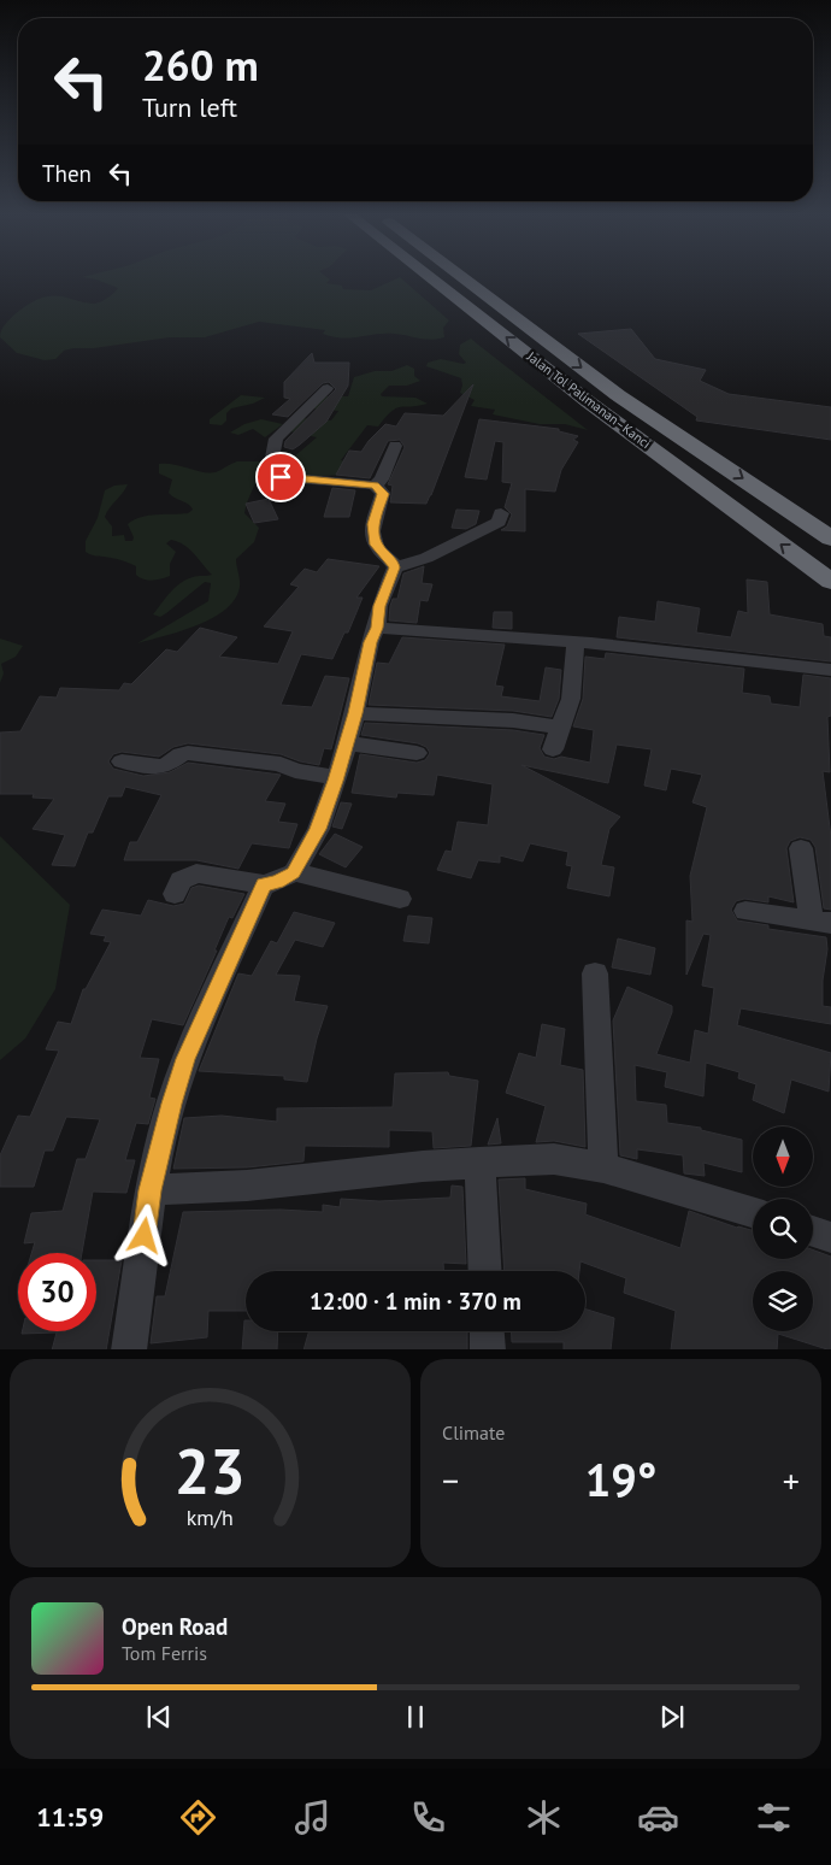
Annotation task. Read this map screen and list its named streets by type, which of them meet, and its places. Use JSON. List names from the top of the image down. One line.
{"streets":{"highway":["Jalan Tol Palimanan–Kanci"]},"north":"bottom","page":{"turn":["260 m","Turn left"],"then":"Then","limit":"30","trip":"12:00 · 1 min · 370 m","tile":"Climate","heat":["−","19°","+"],"song":["Open Road","Tom Ferris"],"tabs":"11:59","gauge":["23","km/h"]}}
